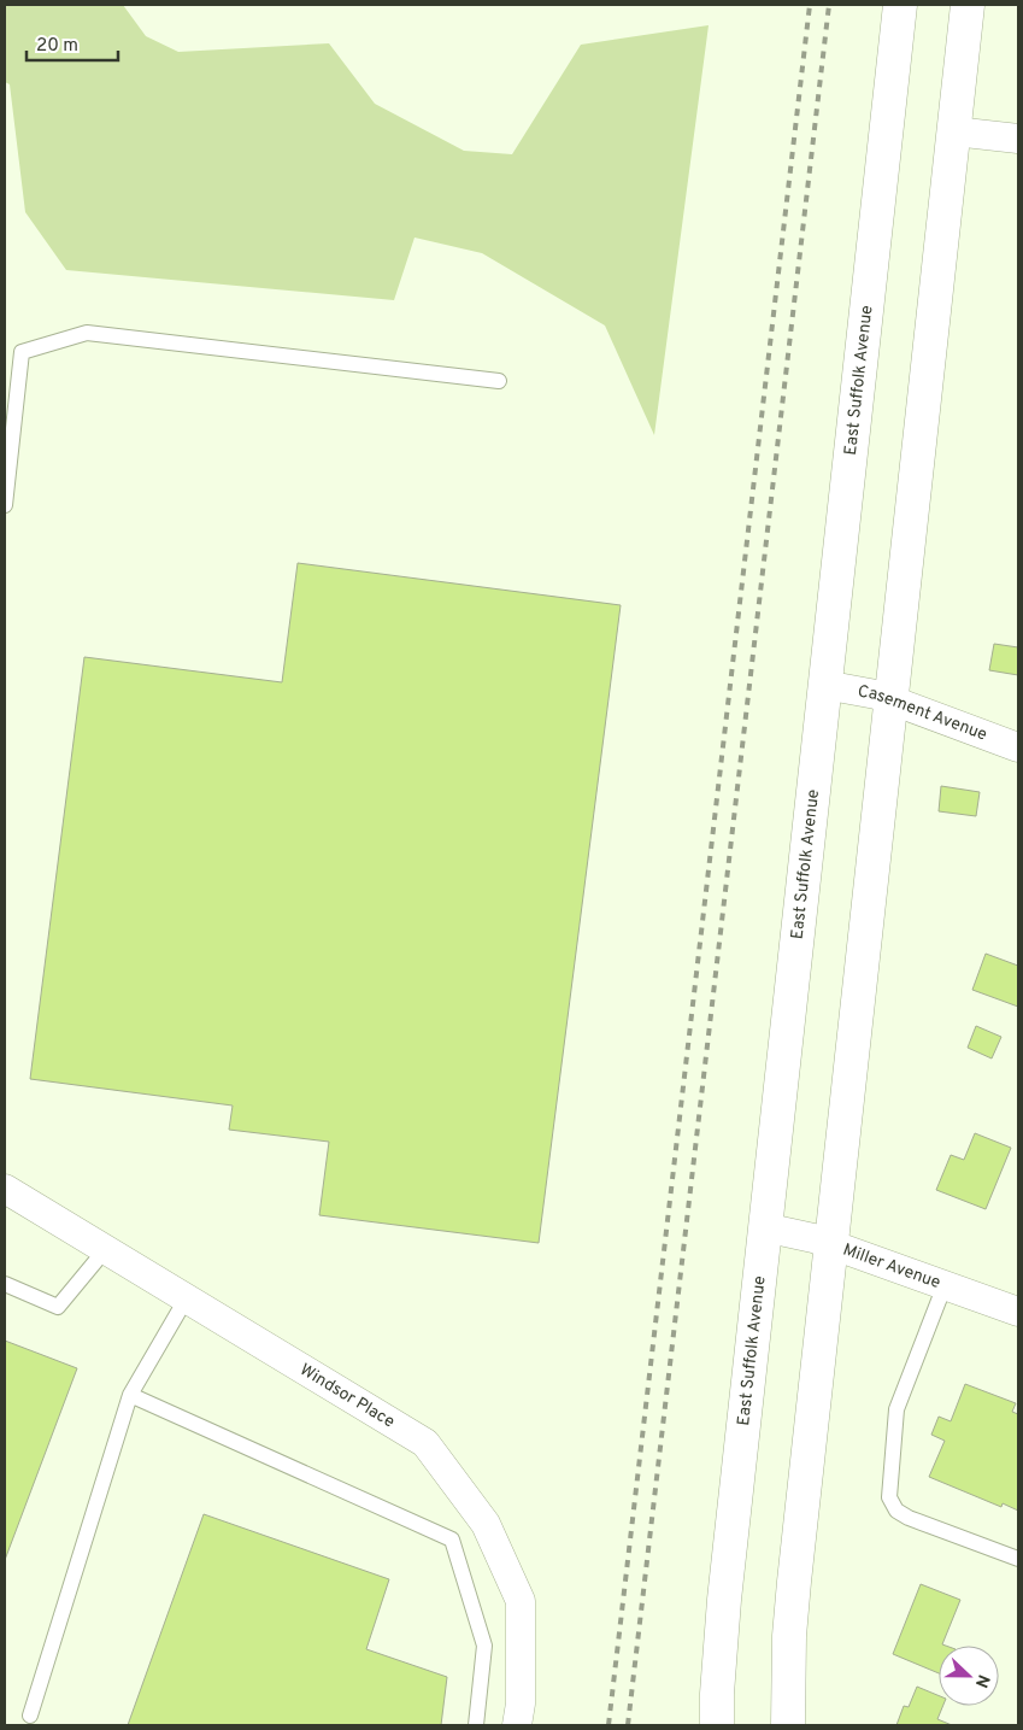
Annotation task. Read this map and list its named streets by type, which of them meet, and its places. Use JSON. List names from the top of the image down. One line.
{"streets":{"main road":["East Suffolk Avenue"],"street":["Casement Avenue","Miller Avenue","Windsor Place"]},"crossings":[["East Suffolk Avenue","Casement Avenue"],["East Suffolk Avenue","Miller Avenue"]],"scale_bar":"20 m","north":"right"}
